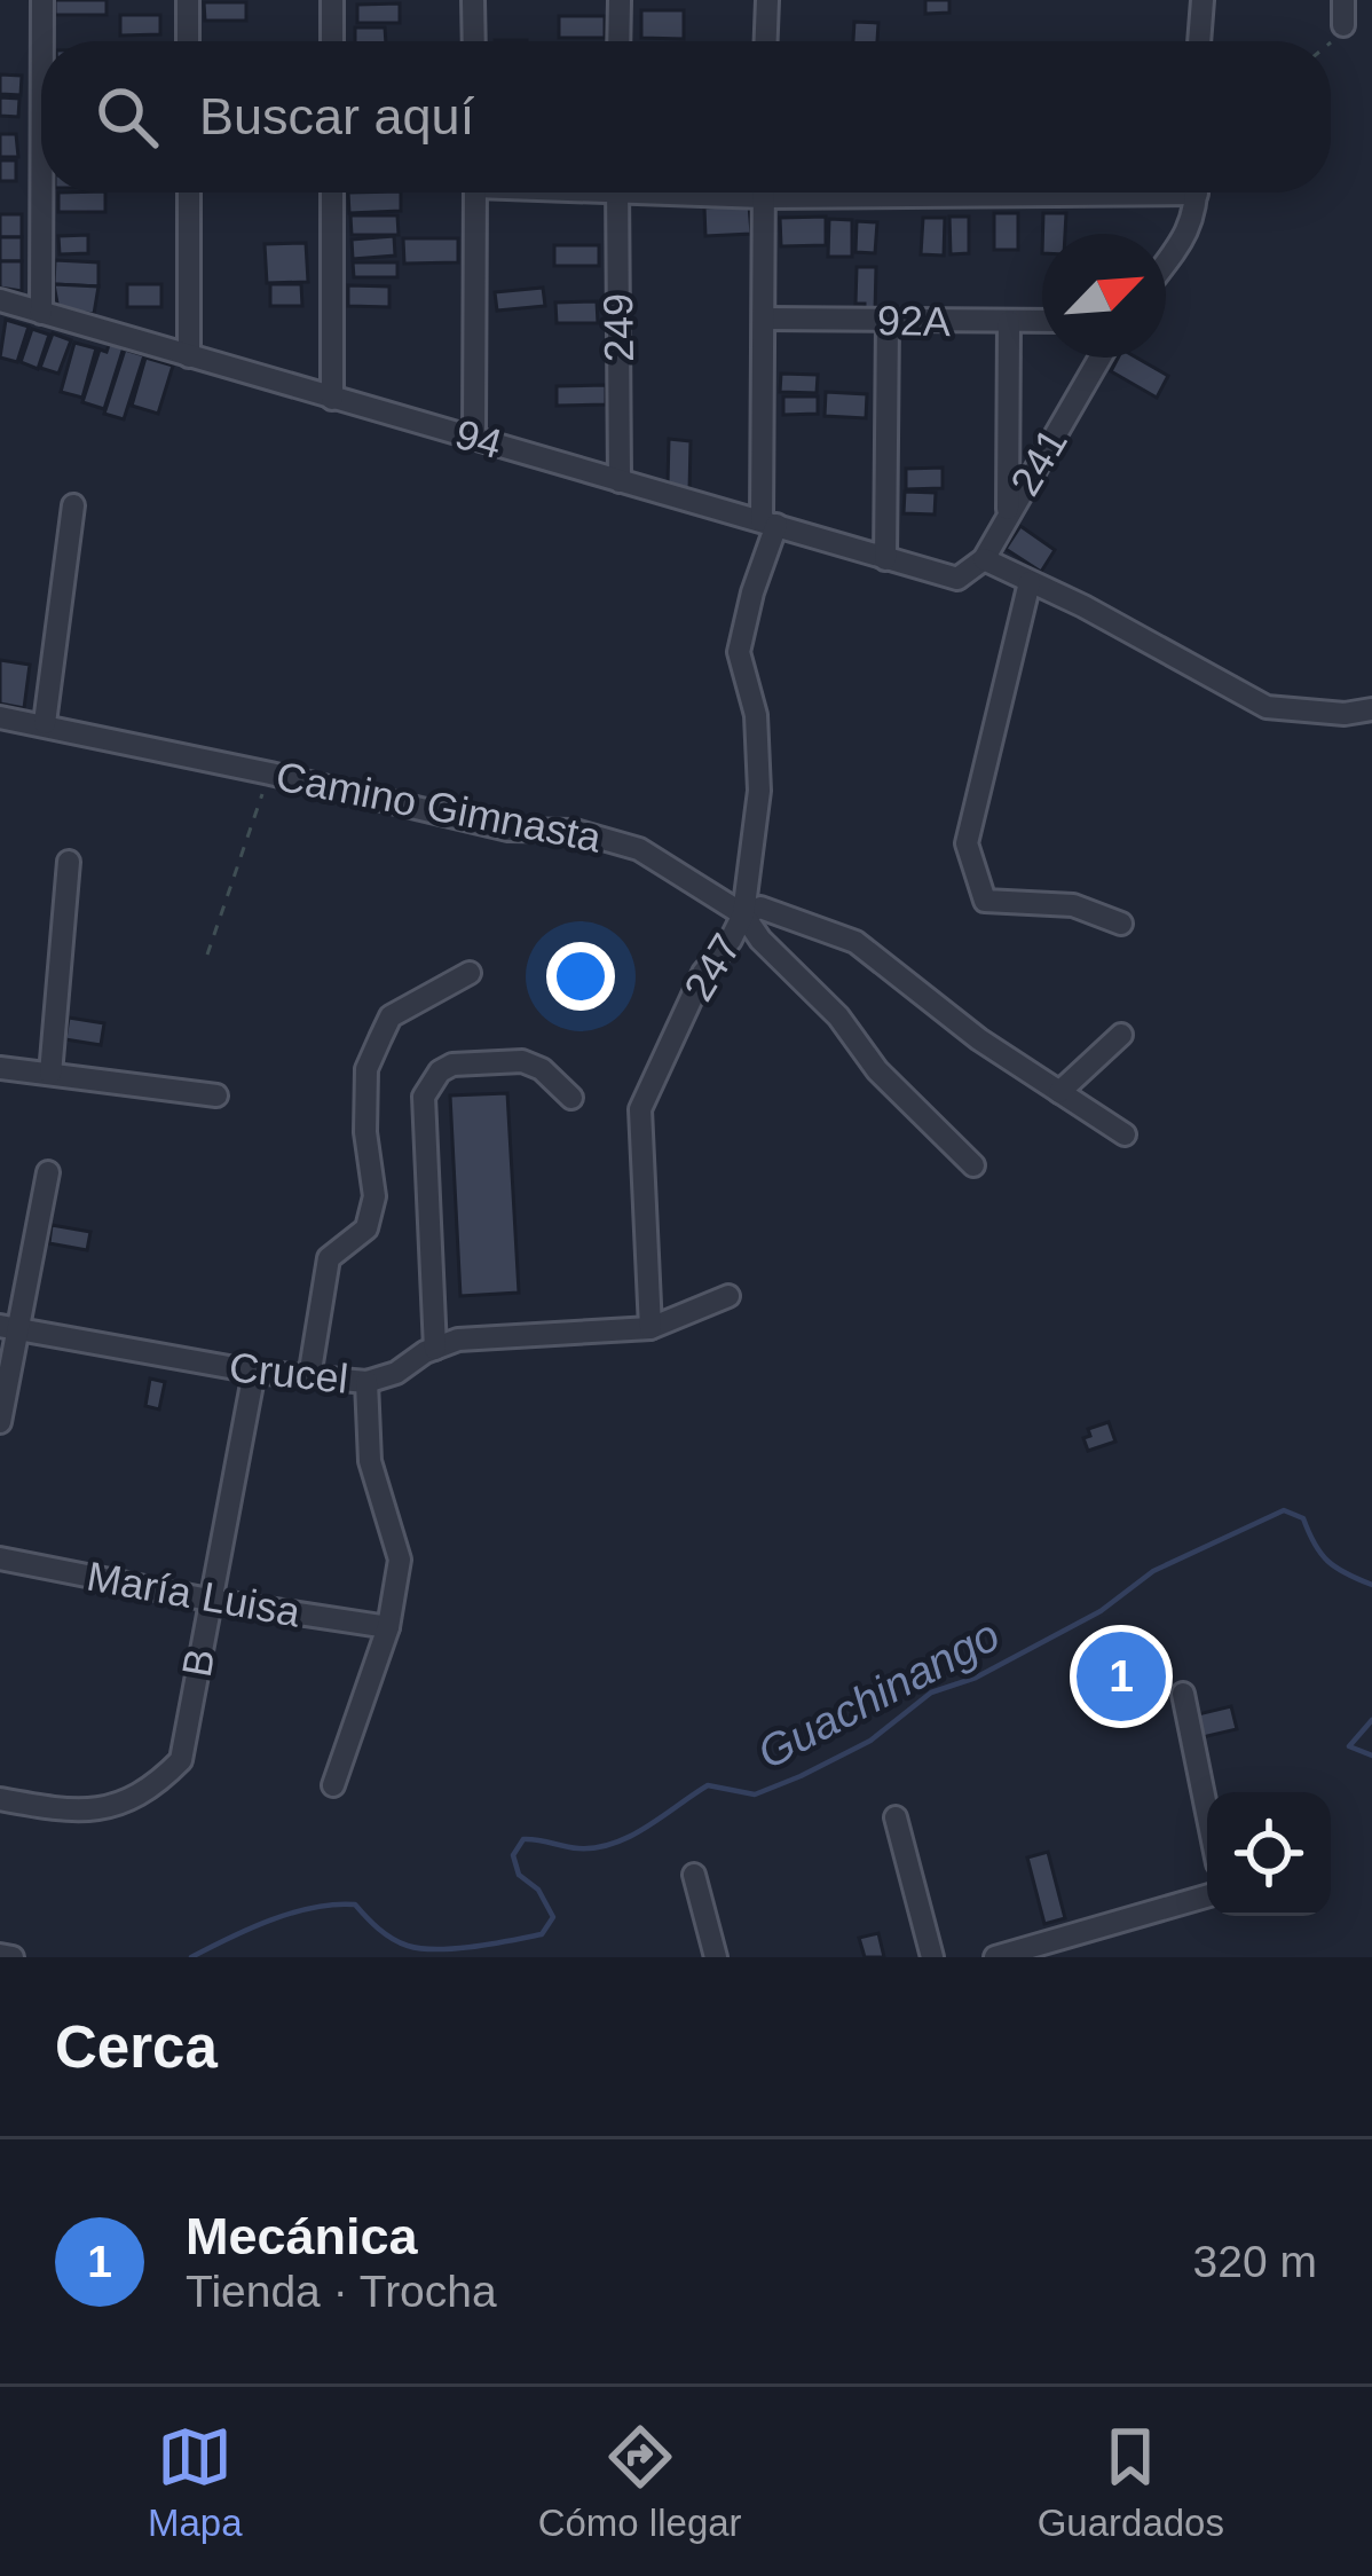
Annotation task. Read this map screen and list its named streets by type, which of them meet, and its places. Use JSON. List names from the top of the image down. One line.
{"streets":{"street":["92A","249","94","241","Camino Gimnasta","247","Crucel","María Luisa","B"]},"crossings":[["92A","247"],["249","94"],["94","241"],["94","247"],["Camino Gimnasta","247"],["247","Crucel"],["Crucel","B"],["María Luisa","B"]],"water":["Guachinango"],"north":"top right","page":{"search":"Buscar aquí","pins":"1","heading":"Cerca","list":[{"mark":"1","name":"Mecánica","note":"Tienda · Trocha","value":"320 m"}],"nav":["Mapa","Cómo llegar","Guardados"]}}
